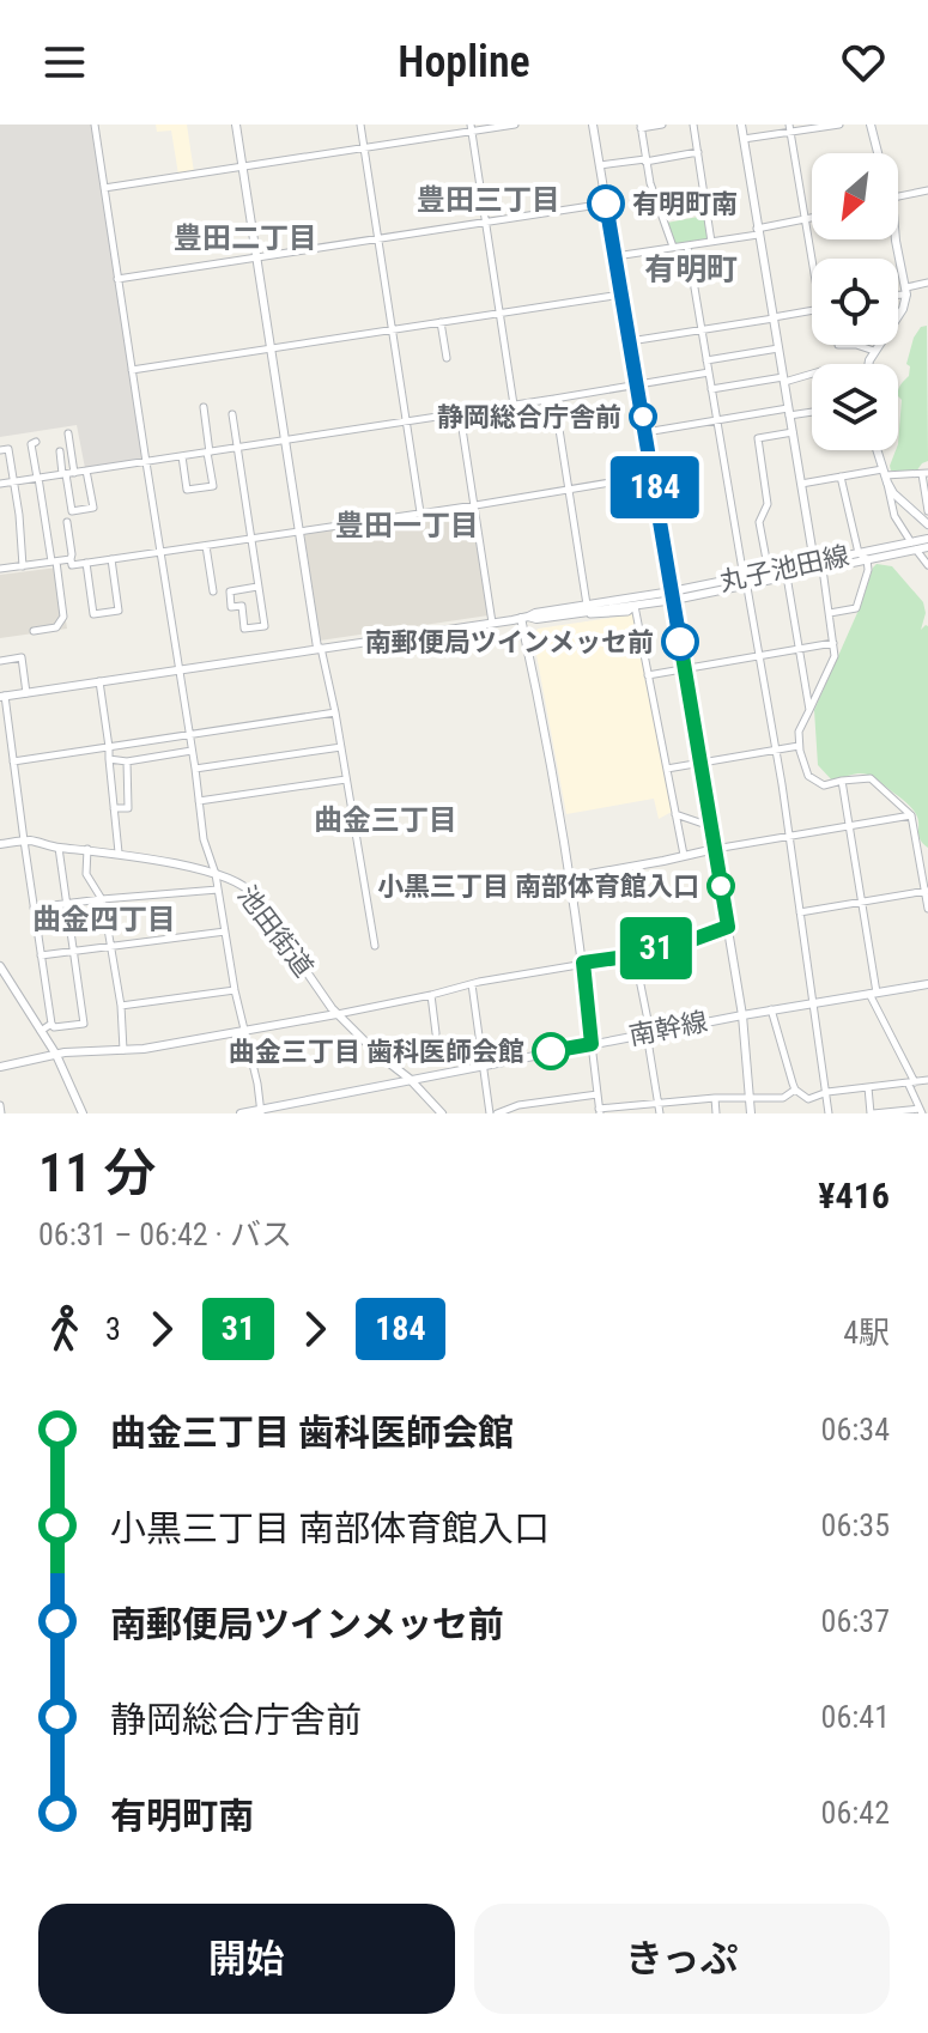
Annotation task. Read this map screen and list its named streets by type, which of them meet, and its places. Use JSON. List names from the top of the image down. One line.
{"streets":{"street":["丸子池田線","池田街道","南幹線"]},"crossings":[["池田街道","南幹線"]],"districts":["豊田三丁目","豊田二丁目","有明町","豊田一丁目","曲金三丁目","曲金四丁目"],"places":["有明町南","静岡総合庁舎前","南郵便局ツインメッセ前","小黒三丁目 南部体育館入口","曲金三丁目 歯科医師会館"],"lines":["bus line 184","bus line 31"],"north":"bottom left","page":{"header":"Hopline","on_map":["31","184"],"heading":["11 分","06:31 – 06:42 · バス","¥416"],"legs":["3","31","184","4駅"],"list":[{"name":"曲金三丁目 歯科医師会館","value":"06:34"},{"name":"小黒三丁目 南部体育館入口","value":"06:35"},{"name":"南郵便局ツインメッセ前","value":"06:37"},{"name":"静岡総合庁舎前","value":"06:41"},{"name":"有明町南","value":"06:42"}],"buttons":["開始","きっぷ"]}}
